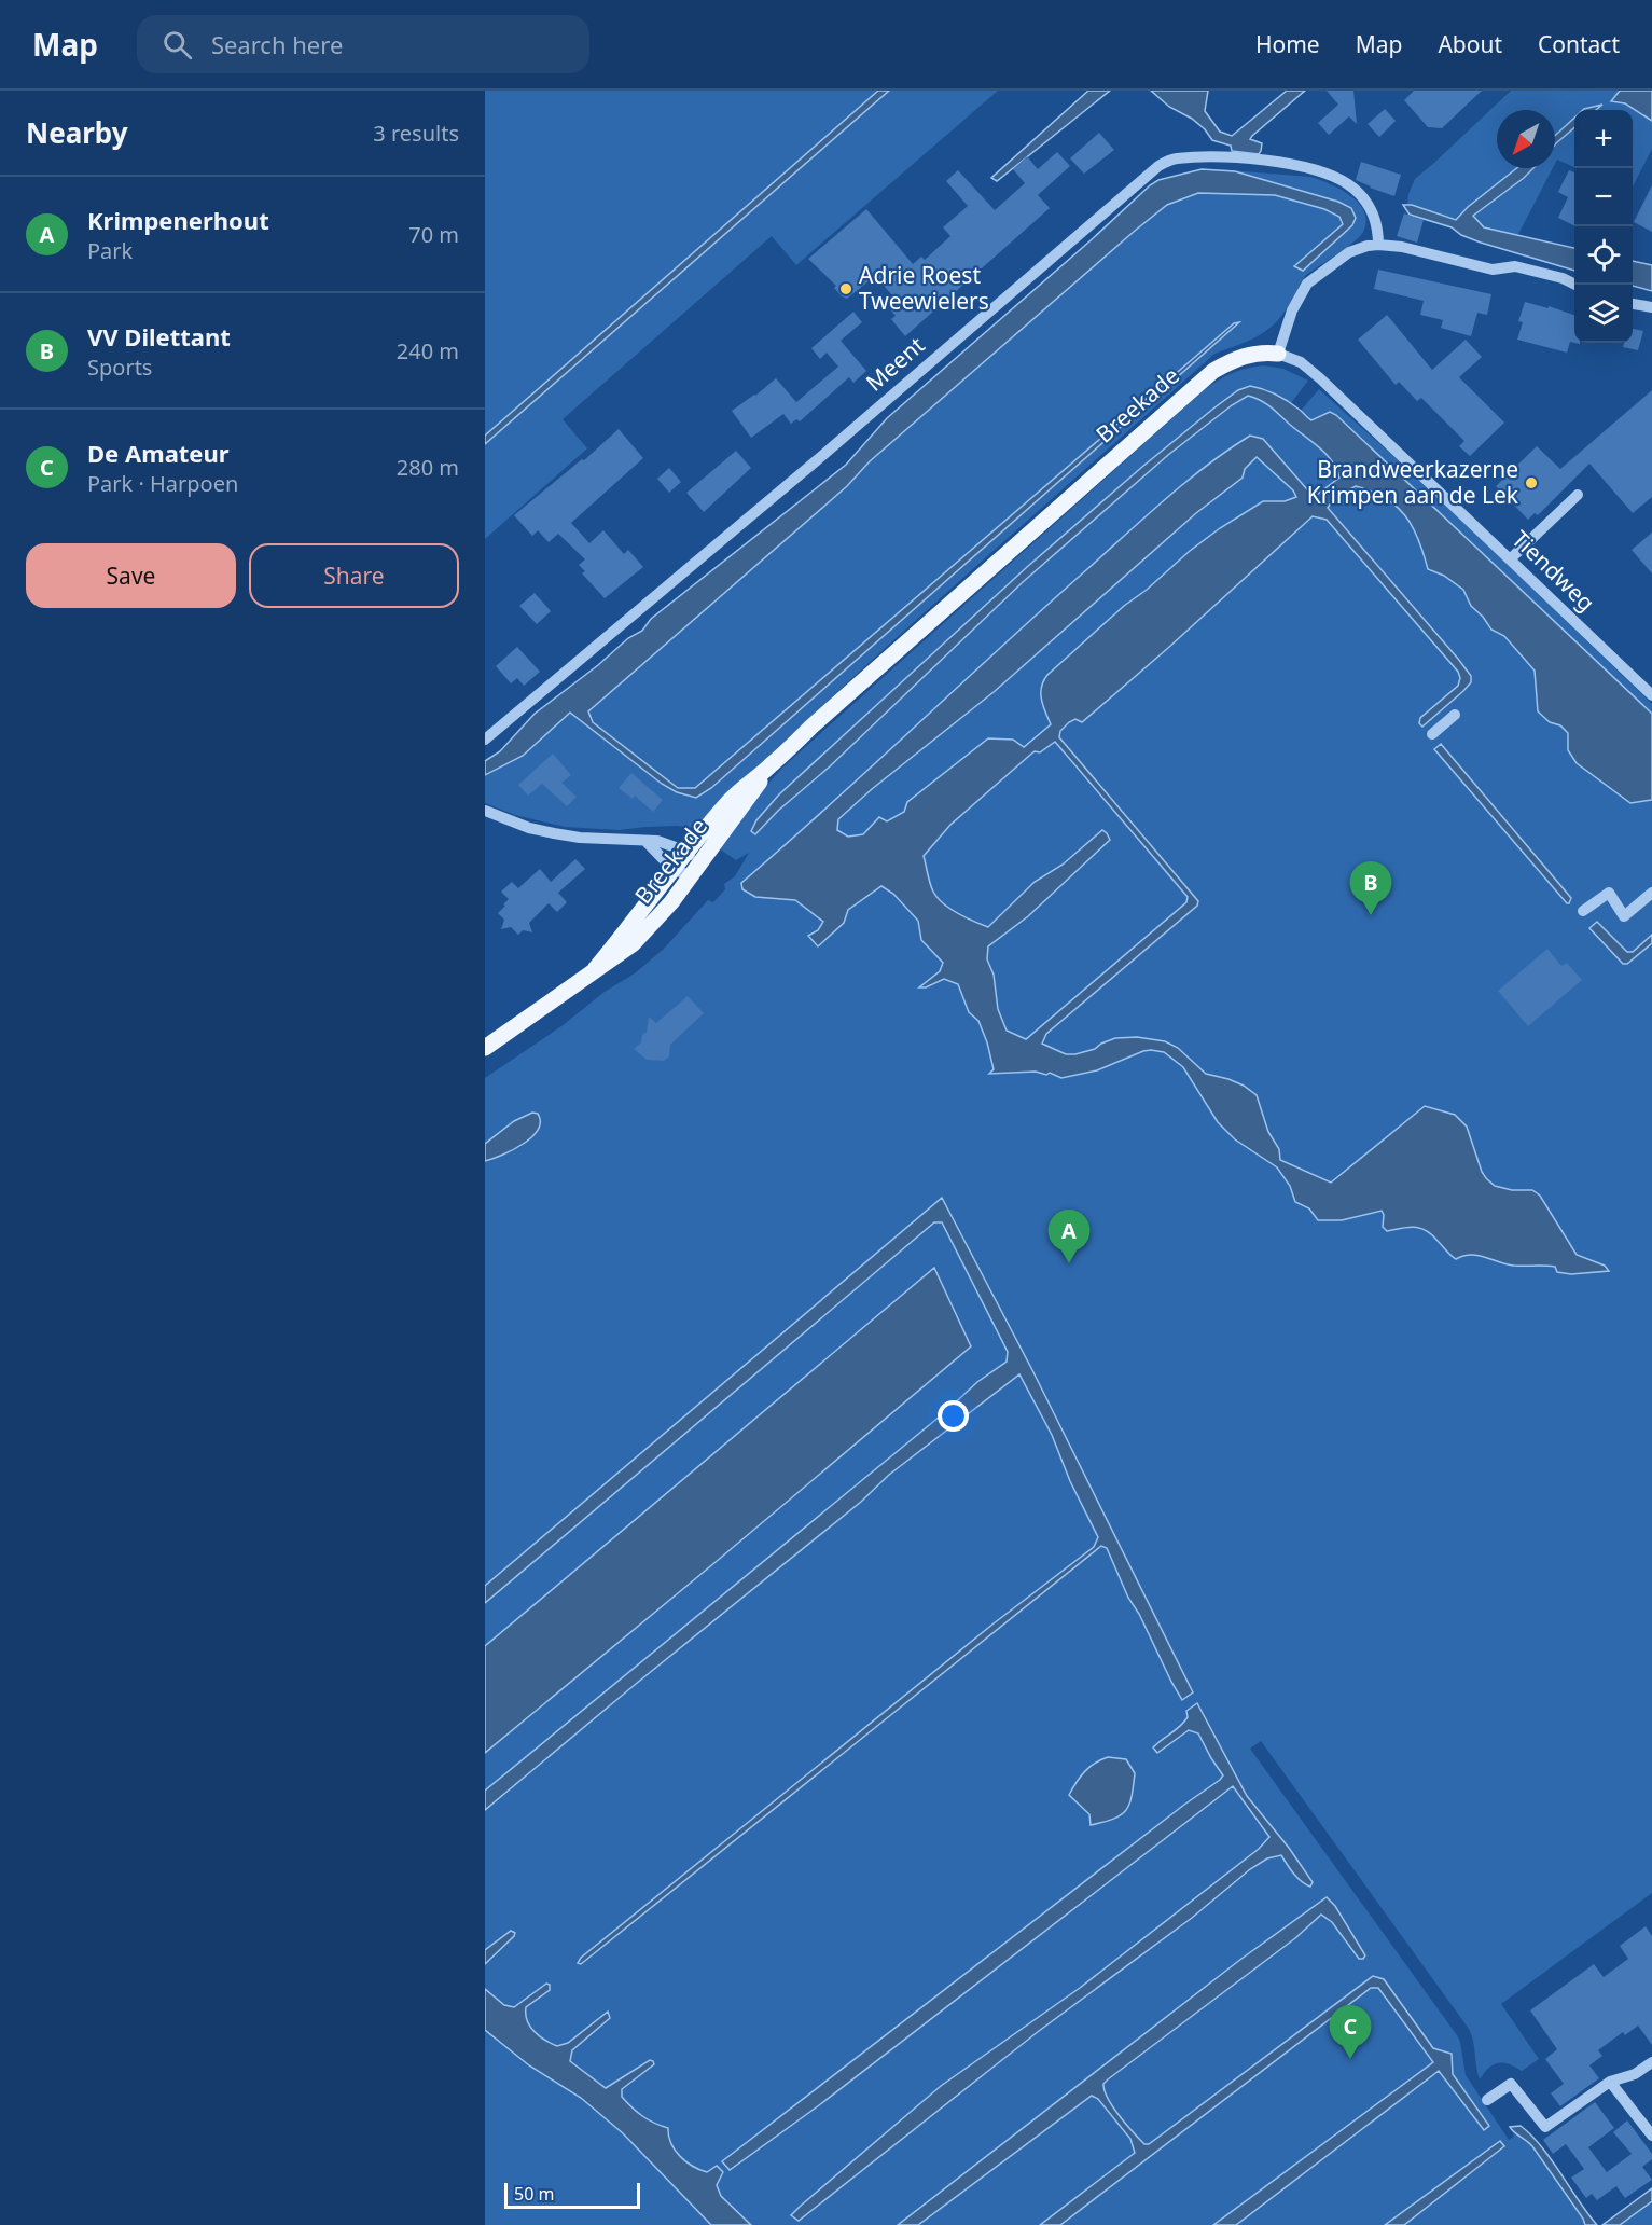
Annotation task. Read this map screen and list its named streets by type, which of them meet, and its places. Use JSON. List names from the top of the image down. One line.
{"streets":{"main road":["Breekade"],"street":["Meent","Tiendweg"]},"crossings":[["Breekade","Tiendweg"]],"places":["Adrie Roest Tweewielers","Brandweerkazerne Krimpen aan de Lek"],"scale_bar":"50 m","north":"bottom left","page":{"header":"Map","search":"Search here","nav":["Home","Map","About","Contact"],"heading":["Nearby","3 results"],"map_buttons":["+","−"],"list":[{"mark":"A","name":"Krimpenerhout","note":"Park","value":"70 m"},{"mark":"B","name":"VV Dilettant","note":"Sports","value":"240 m"},{"mark":"C","name":"De Amateur","note":"Park · Harpoen","value":"280 m"}],"buttons":["Save","Share"],"pins":["B","A","C"],"scale":"50 m"}}
